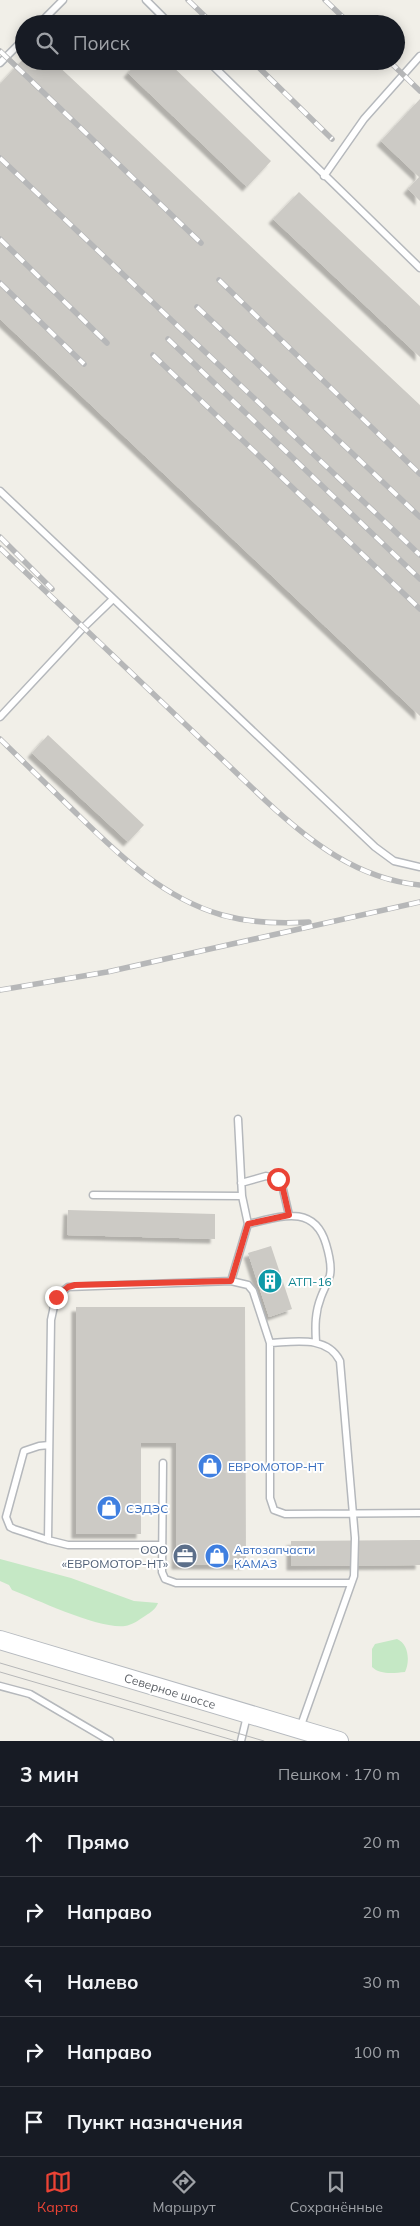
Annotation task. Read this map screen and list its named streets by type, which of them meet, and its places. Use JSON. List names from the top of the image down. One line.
{"streets":{"main road":["Северное шоссе"]},"places":{"building":["АТП-16"],"shop":["ЕВРОМОТОР-НТ","СЭДЭС","Автозапчасти КАМАЗ"],"office":["ООО «ЕВРОМОТОР-НТ»"]},"page":{"search":"Поиск","heading":["3 мин","Пешком · 170 m"],"list":[["Прямо","20 m"],["Направо","20 m"],["Налево","30 m"],["Направо","100 m"],"Пункт назначения"],"nav":["Карта","Маршрут","Сохранённые"]}}
